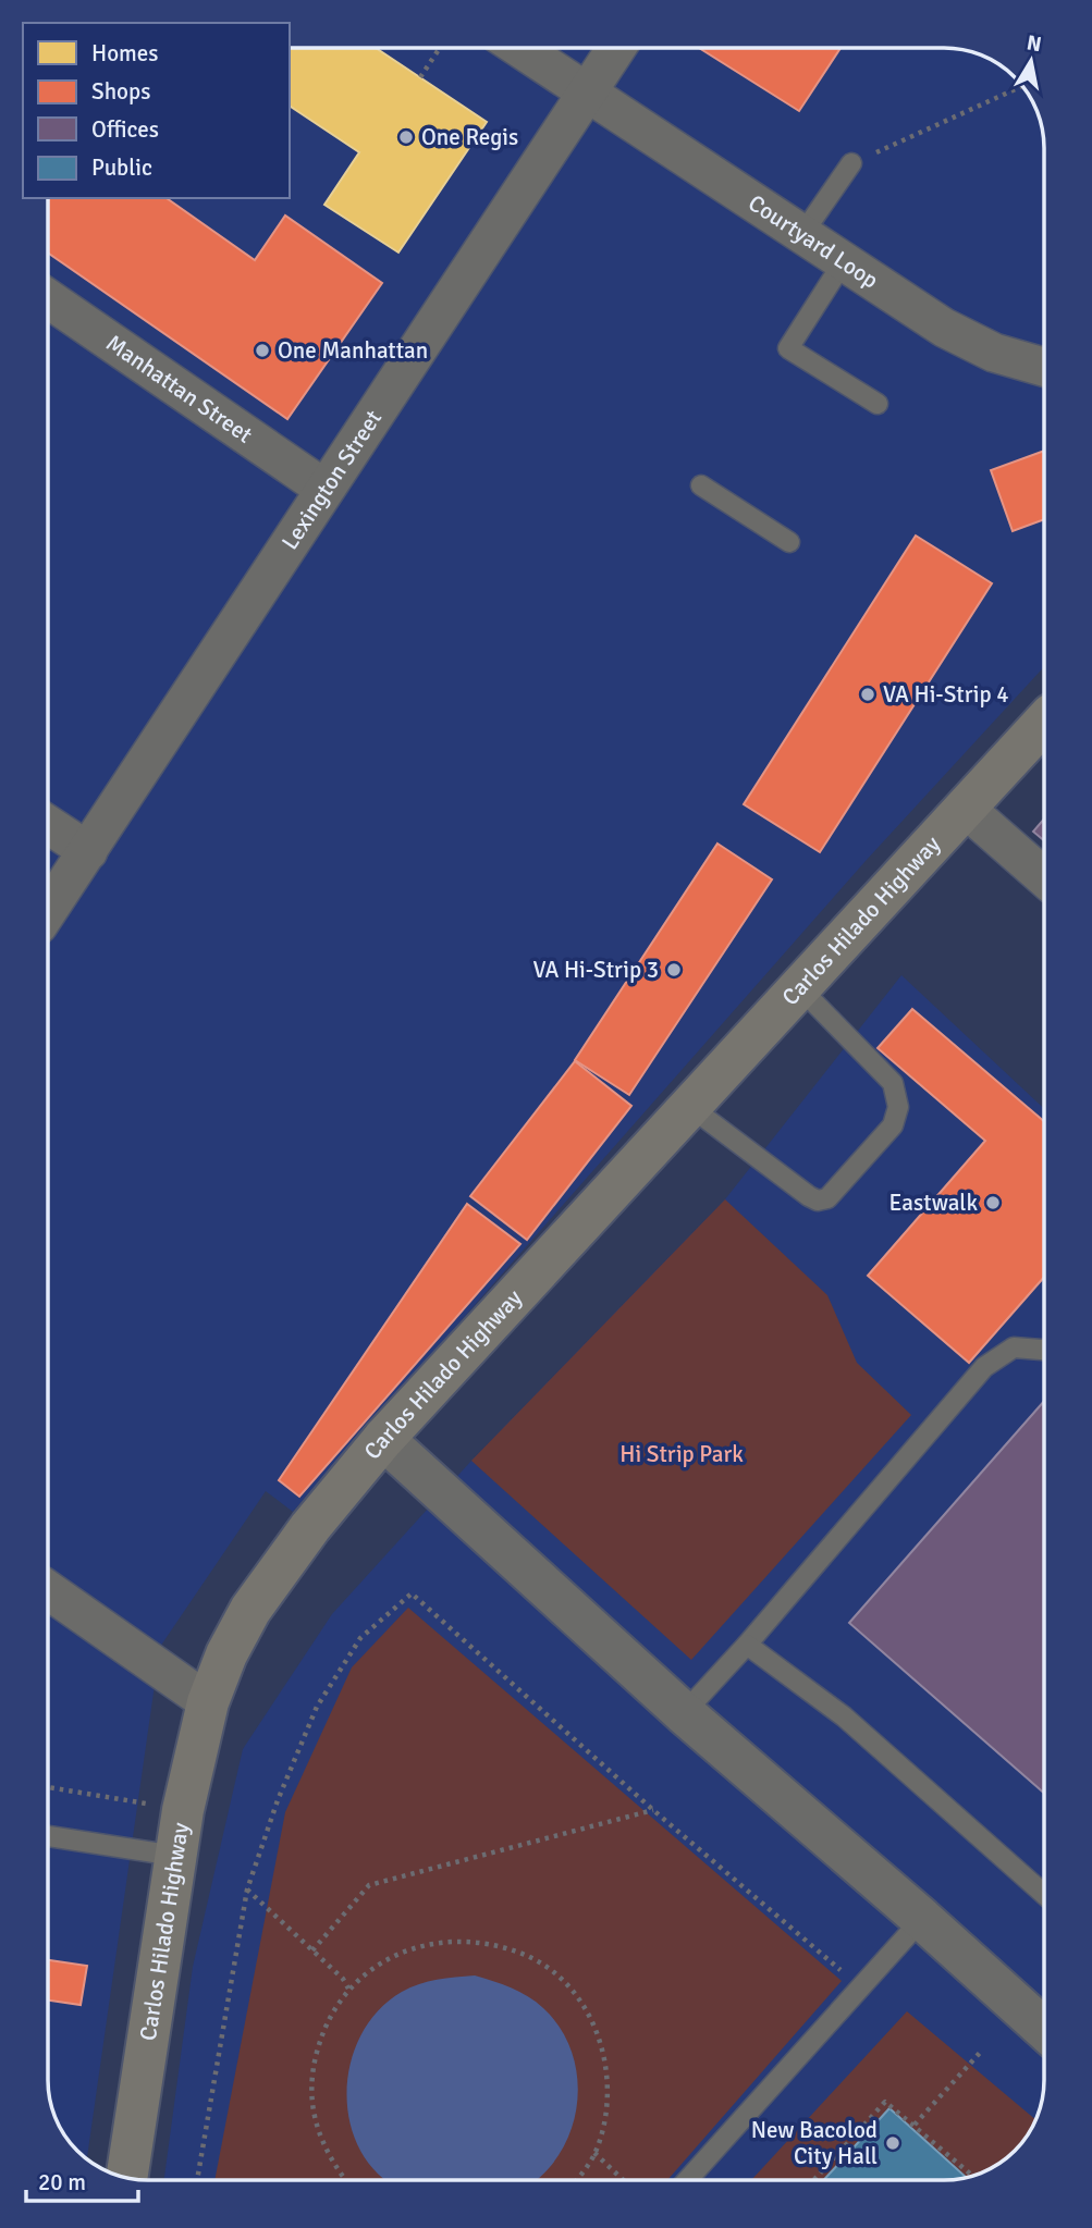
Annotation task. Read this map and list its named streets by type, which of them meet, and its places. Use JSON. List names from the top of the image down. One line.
{"streets":{"main road":["Carlos Hilado Highway"],"street":["Courtyard Loop","Manhattan Street","Lexington Street"]},"crossings":[["Courtyard Loop","Lexington Street"],["Manhattan Street","Lexington Street"]],"parks":["Hi Strip Park"],"places":["One Regis","One Manhattan","VA Hi-Strip 4","VA Hi-Strip 3","Eastwalk","New Bacolod City Hall"],"legend":["Homes","Shops","Offices","Public"],"scale_bar":"20 m","north":"top"}
